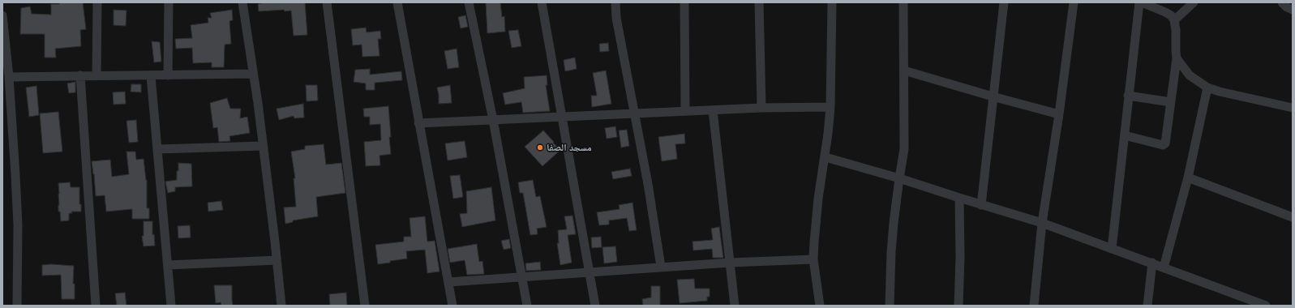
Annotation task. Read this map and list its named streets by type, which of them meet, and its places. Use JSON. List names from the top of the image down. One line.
{"places":["مسجد الصفا"]}
